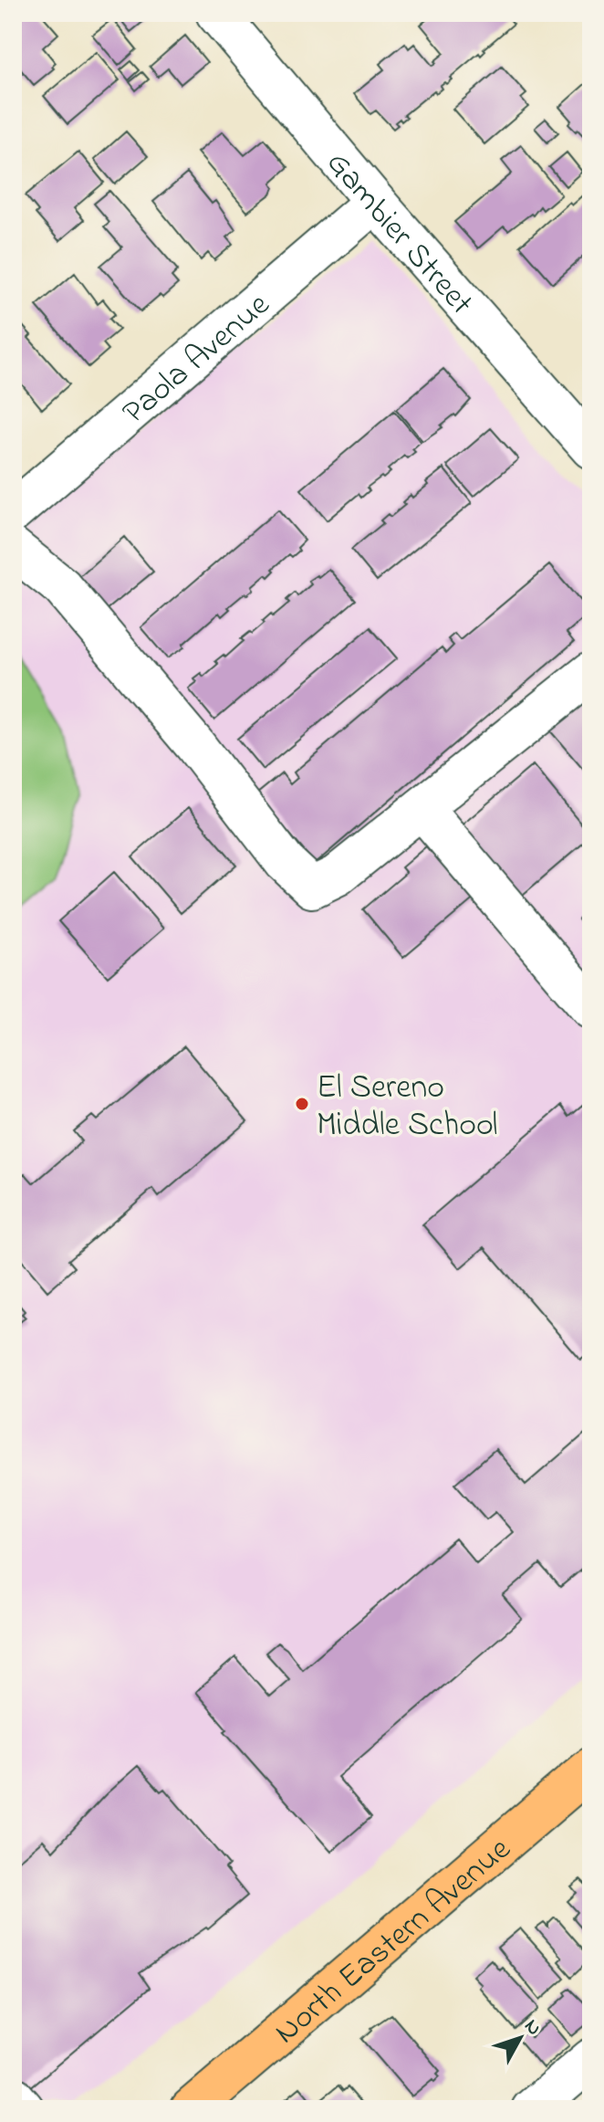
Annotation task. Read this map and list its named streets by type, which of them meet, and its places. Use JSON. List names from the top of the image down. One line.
{"streets":{"main road":["North Eastern Avenue"],"street":["Gambier Street","Paola Avenue"]},"crossings":[["Gambier Street","Paola Avenue"]],"places":["El Sereno Middle School"],"north":"top right"}
